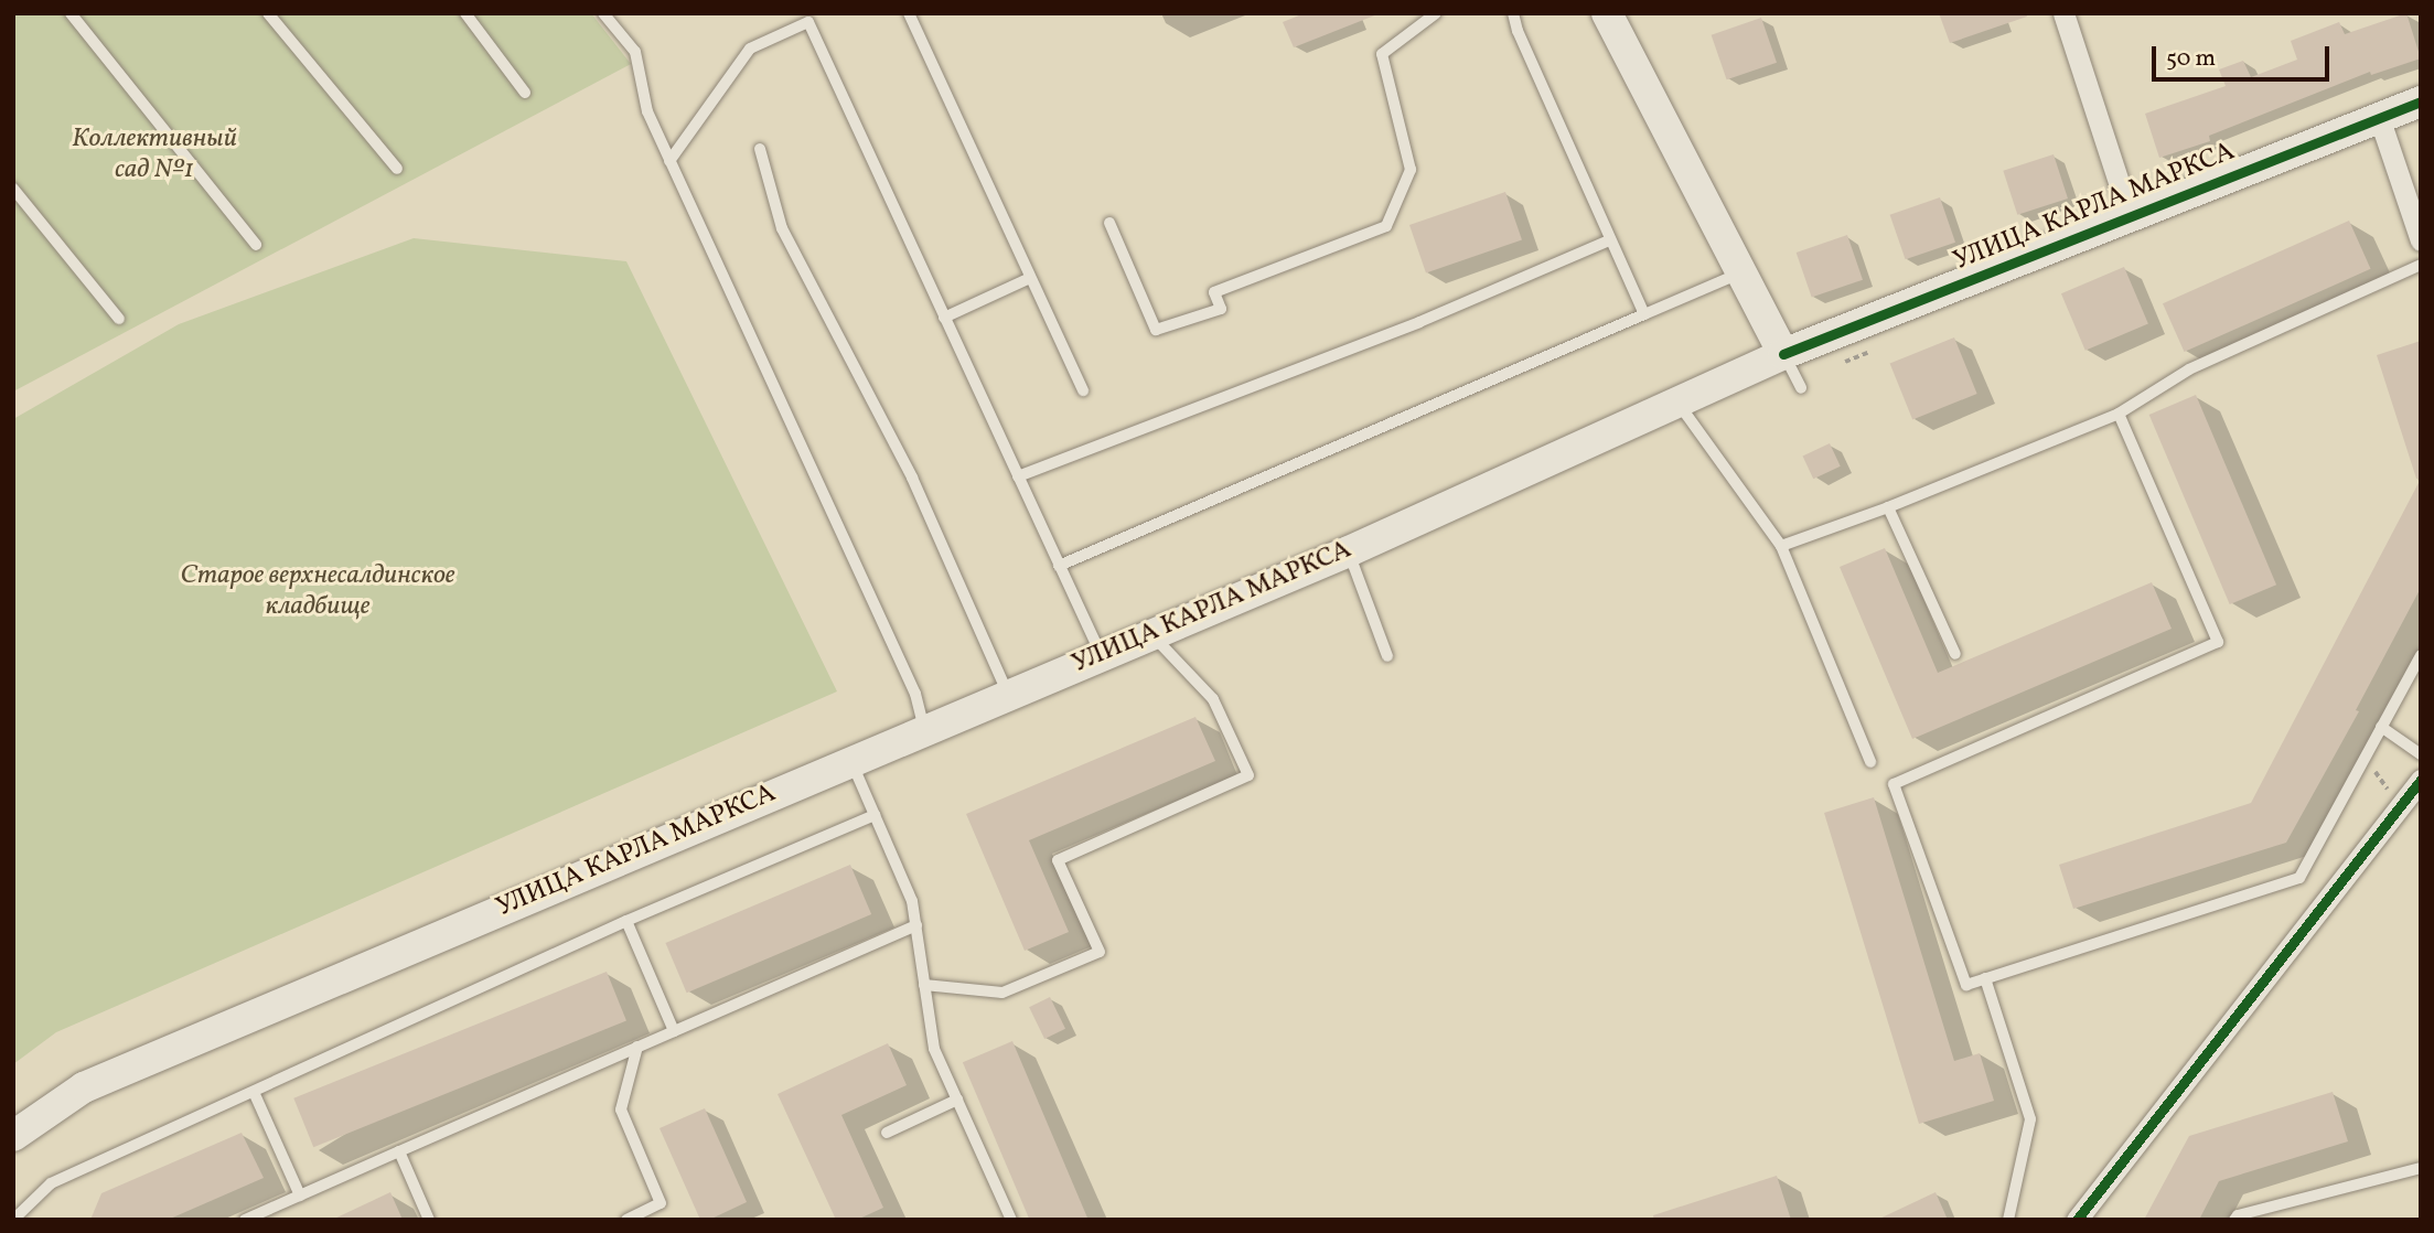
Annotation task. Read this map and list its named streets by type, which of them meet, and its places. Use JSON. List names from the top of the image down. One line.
{"streets":{"main road":["УЛИЦА КАРЛА МАРКСА"]},"parks":["Коллективный сад №1","Старое верхнесалдинское кладбище"],"scale_bar":"50 m"}
